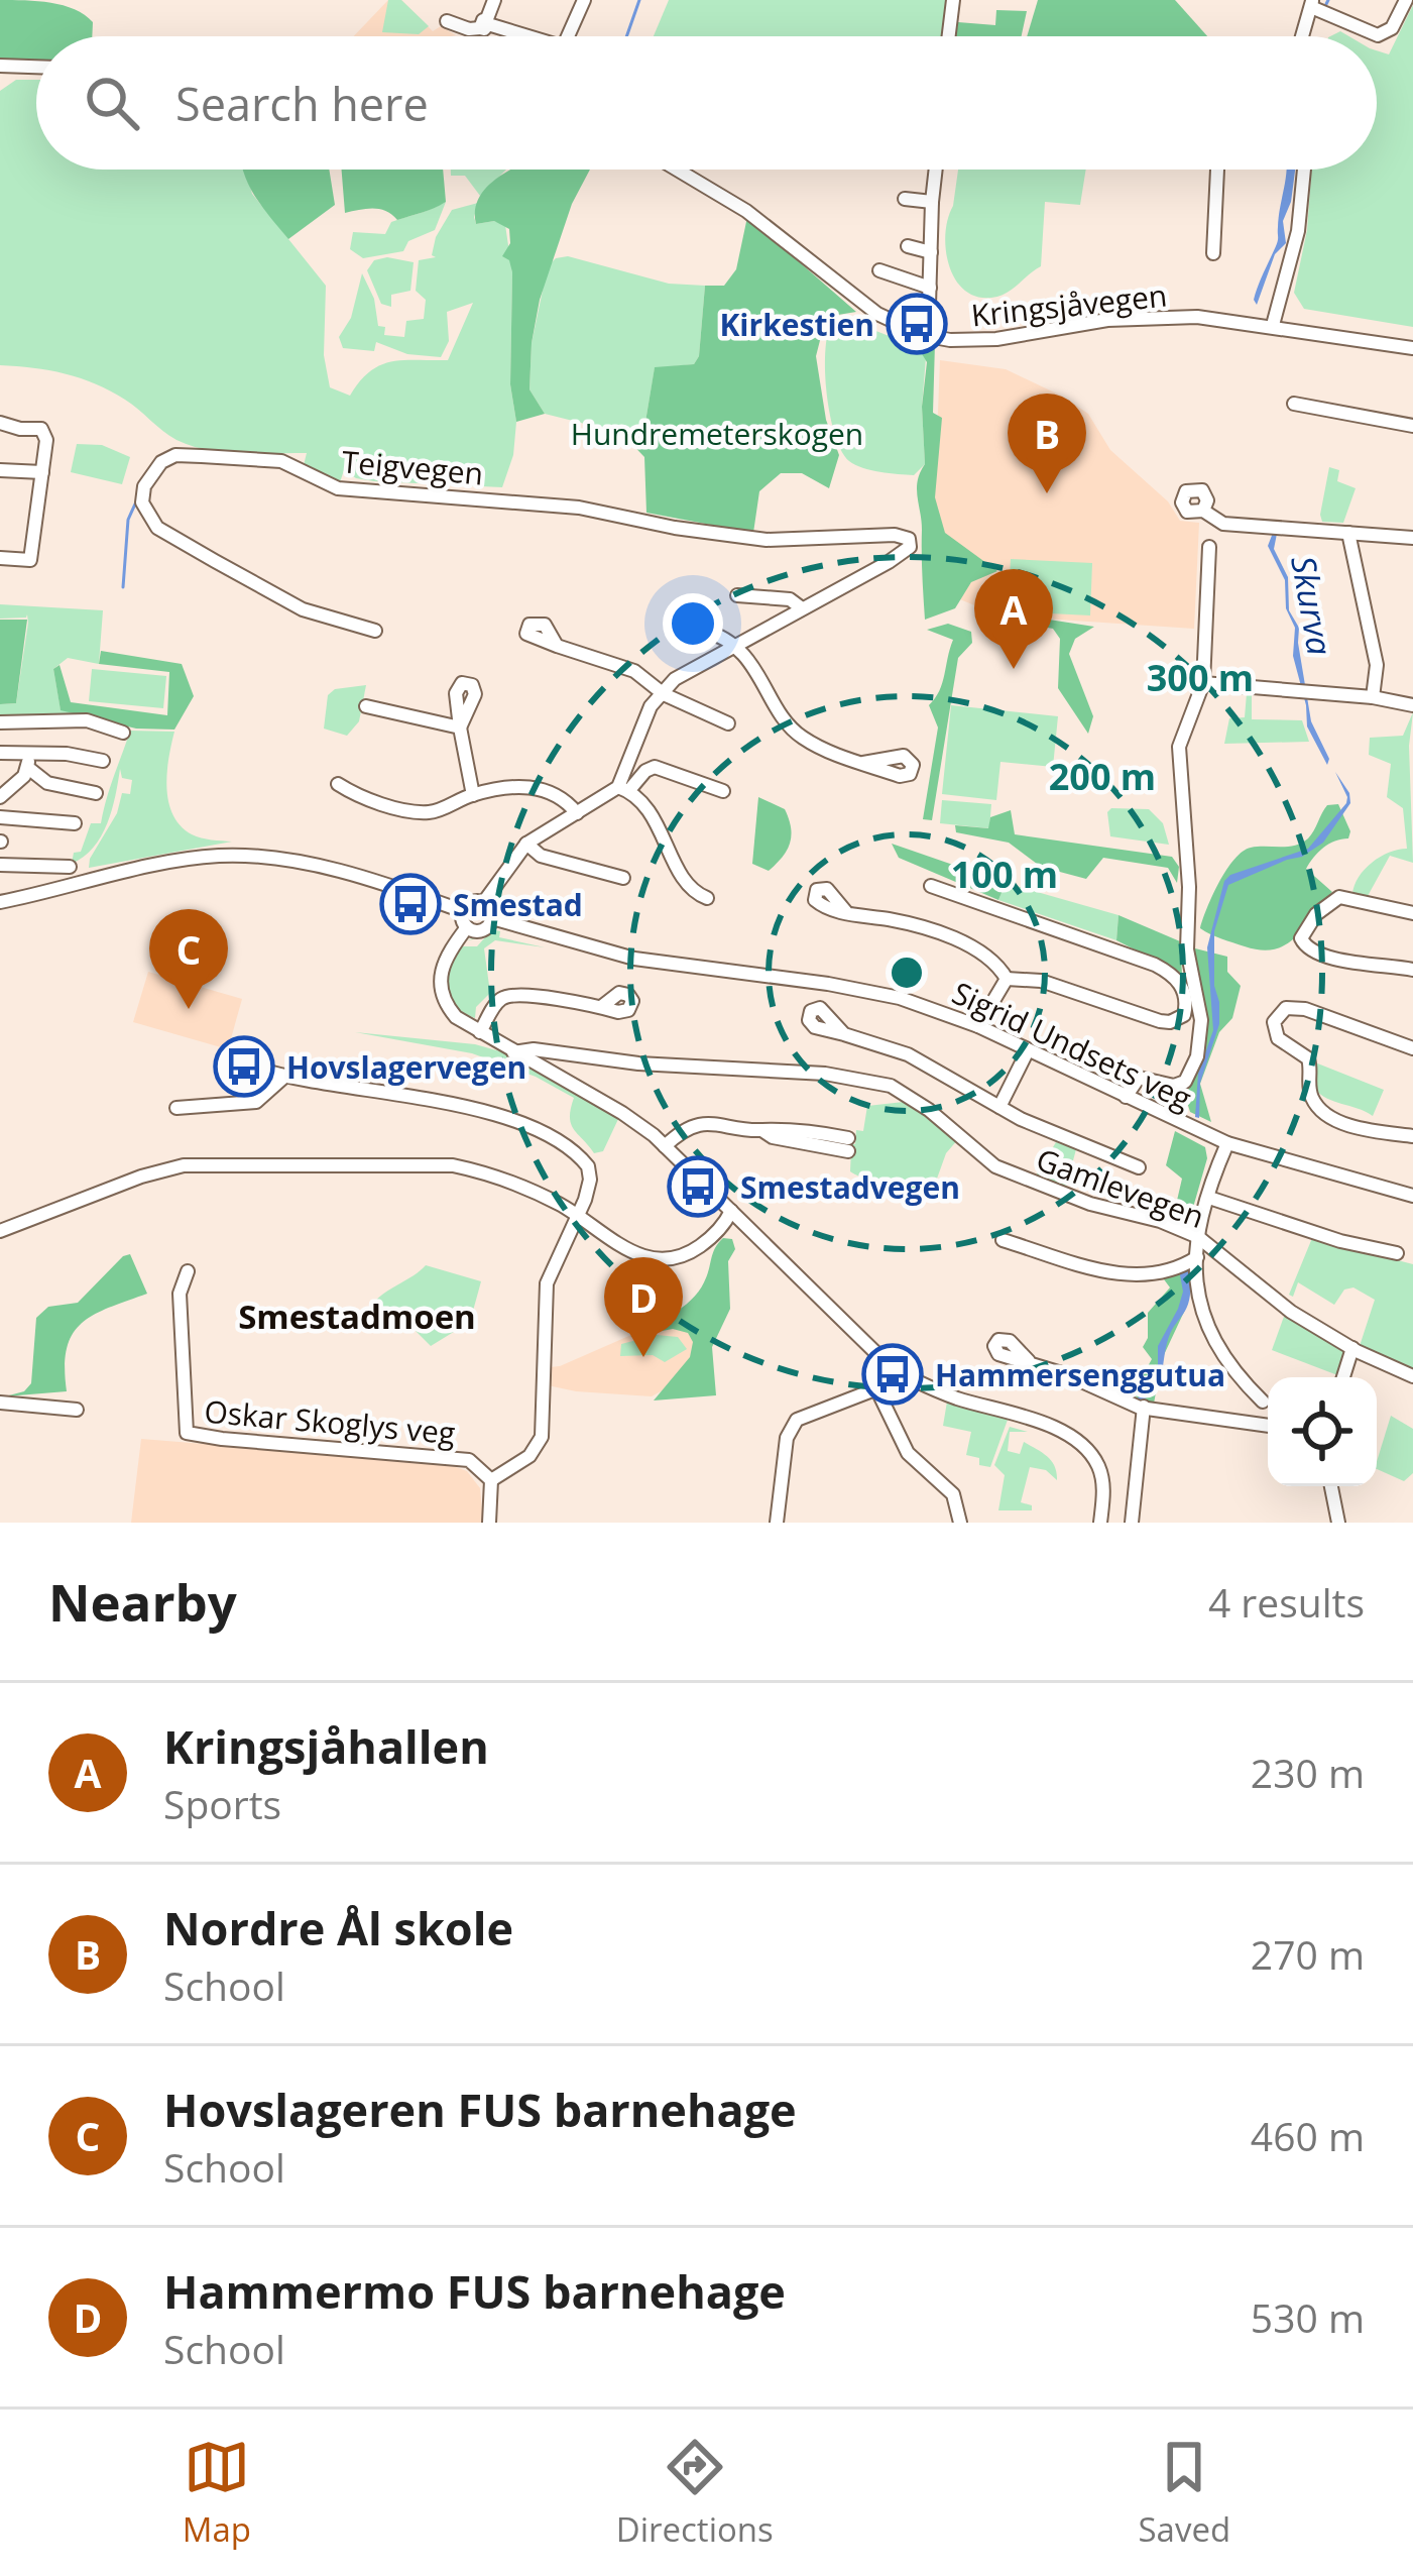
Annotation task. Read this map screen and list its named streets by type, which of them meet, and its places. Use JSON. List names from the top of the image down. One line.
{"streets":{"street":["Kringsjåvegen","Teigvegen","Sigrid Undsets veg","Gamlevegen","Oskar Skoglys veg"]},"districts":["Smestadmoen"],"water":["Skurva"],"parks":["Hundremeterskogen"],"places":{"bus stop":["Kirkestien","Smestad","Hovslagervegen","Smestadvegen","Hammersenggutua"]},"page":{"search":"Search here","pins":["B","A","C","D"],"heading":["Nearby","4 results"],"list":[{"mark":"A","name":"Kringsjåhallen","note":"Sports","value":"230 m"},{"mark":"B","name":"Nordre Ål skole","note":"School","value":"270 m"},{"mark":"C","name":"Hovslageren FUS barnehage","note":"School","value":"460 m"},{"mark":"D","name":"Hammermo FUS barnehage","note":"School","value":"530 m"}],"nav":["Map","Directions","Saved"]},"rings":["300 m","200 m","100 m"]}
